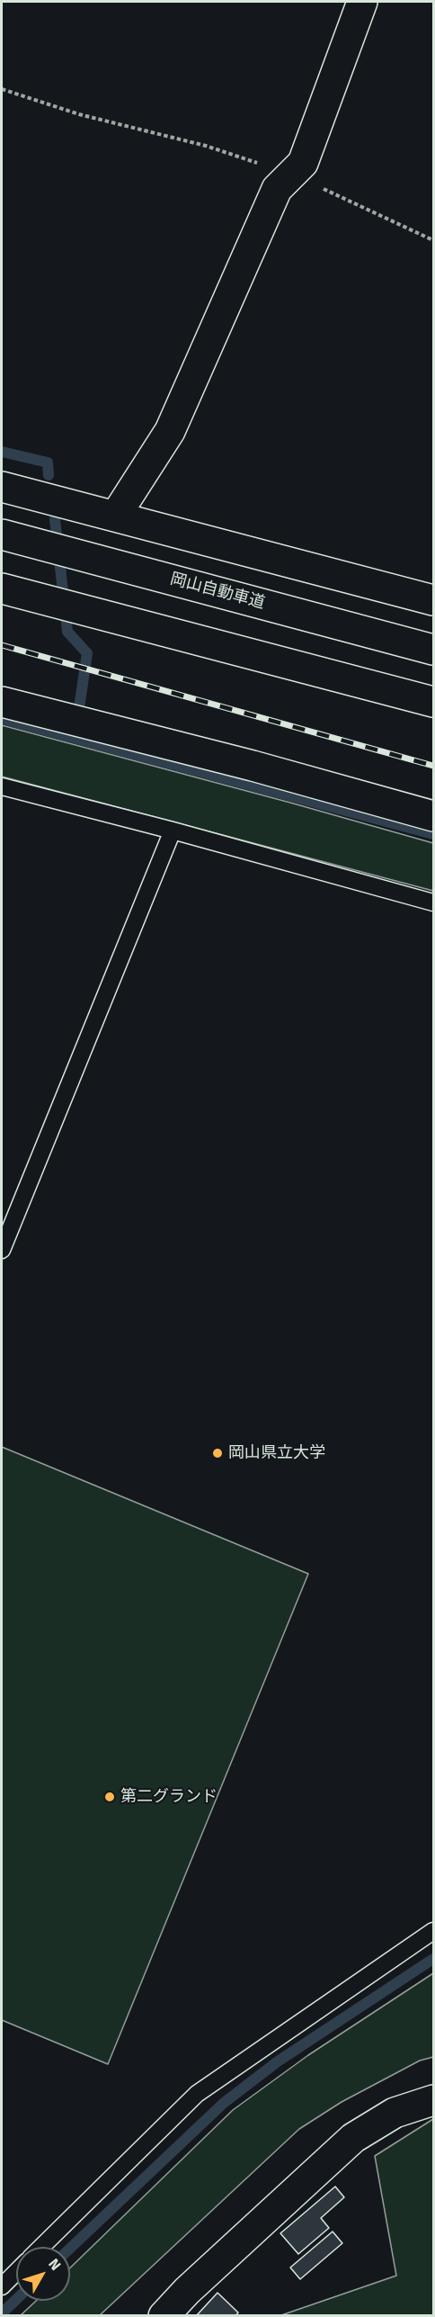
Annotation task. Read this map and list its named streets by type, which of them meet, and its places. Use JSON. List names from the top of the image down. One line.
{"streets":{"main road":["岡山自動車道"]},"places":["岡山県立大学","第二グランド"],"north":"top right"}
